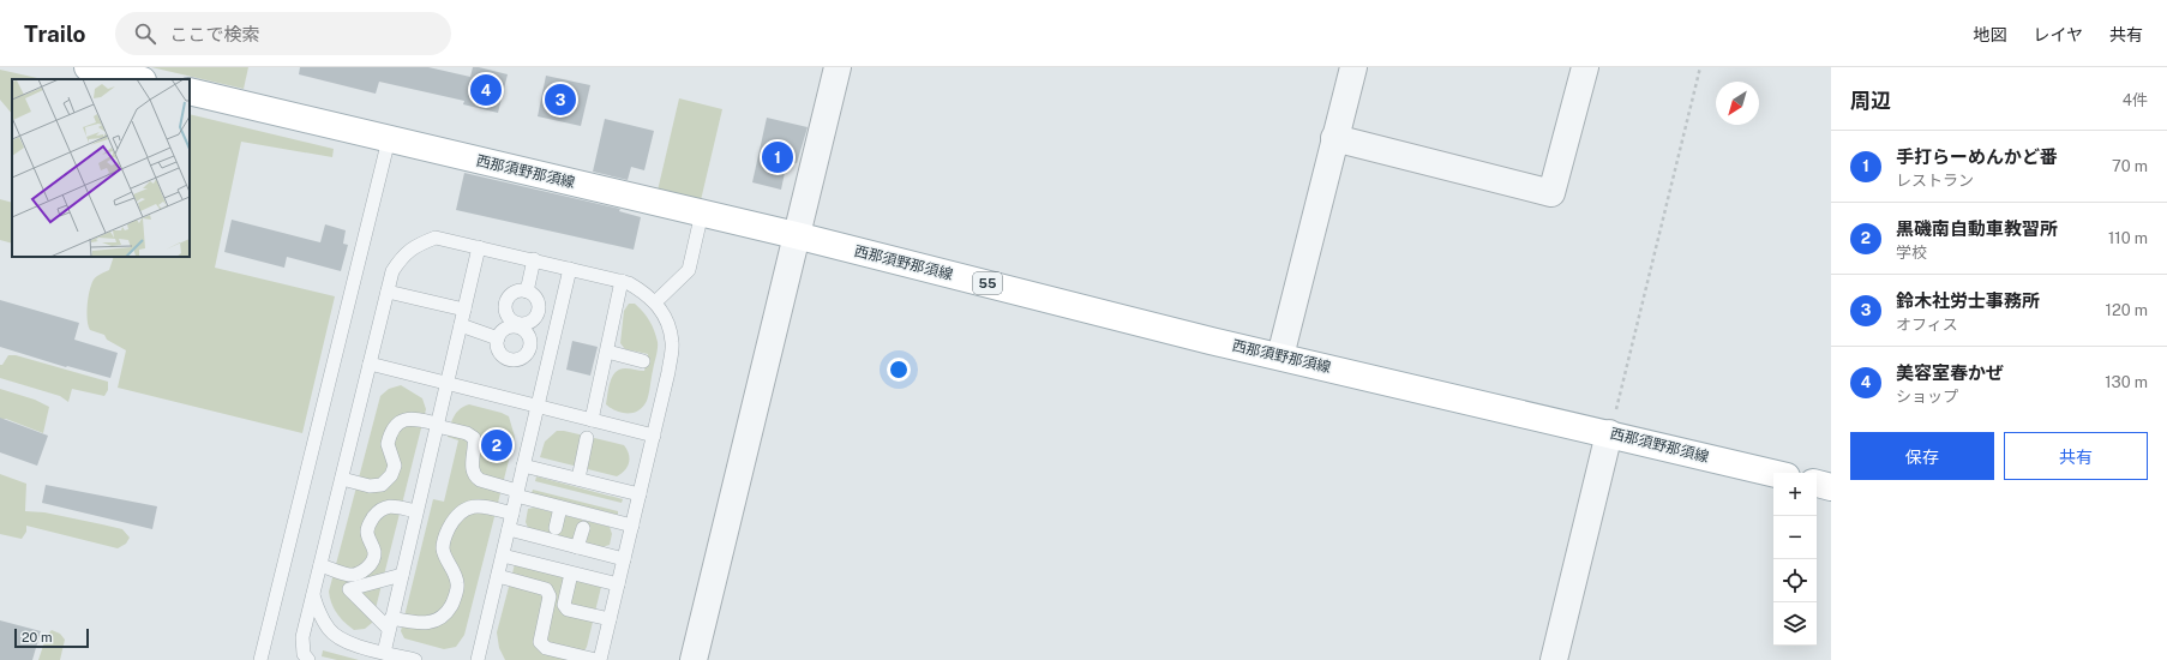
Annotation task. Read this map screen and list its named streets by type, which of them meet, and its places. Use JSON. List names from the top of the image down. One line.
{"streets":{"main road":["西那須野那須線","55"]},"scale_bar":"20 m","north":"bottom left","page":{"header":"Trailo","search":"ここで検索","nav":["地図","レイヤ","共有"],"heading":["周辺","4件"],"pins":["4","3","1","2"],"list":[{"mark":"1","name":"手打らーめんかど番","note":"レストラン","value":"70 m"},{"mark":"2","name":"黒磯南自動車教習所","note":"学校","value":"110 m"},{"mark":"3","name":"鈴木社労士事務所","note":"オフィス","value":"120 m"},{"mark":"4","name":"美容室春かぜ","note":"ショップ","value":"130 m"}],"buttons":["保存","共有"],"map_buttons":["+","−"],"scale":"20 m"}}
